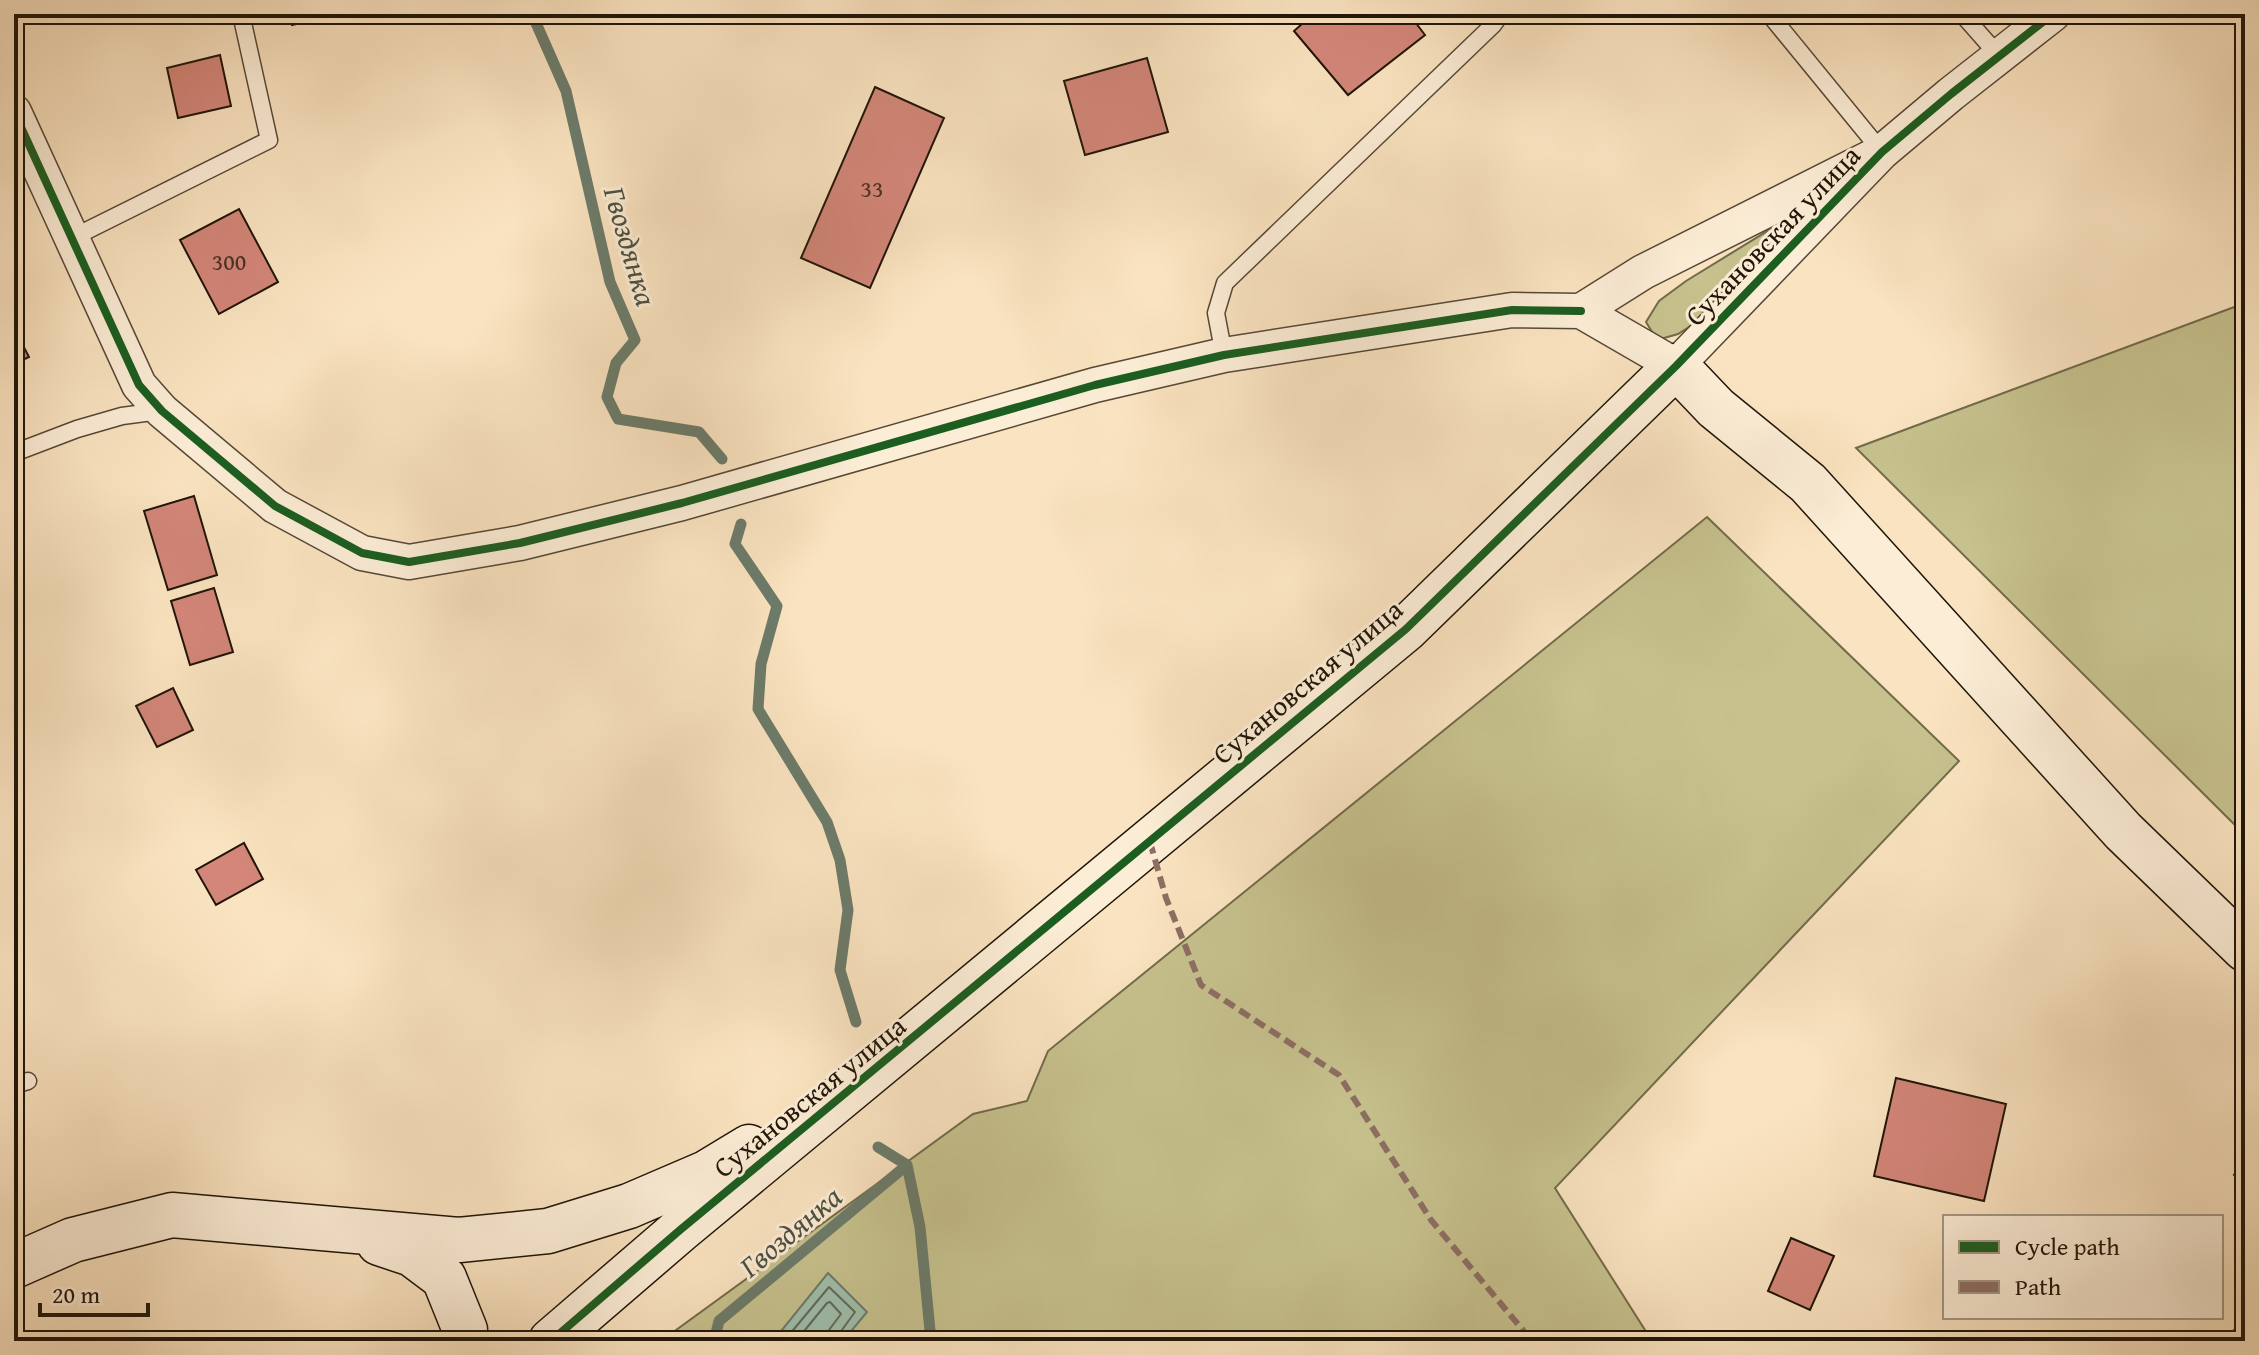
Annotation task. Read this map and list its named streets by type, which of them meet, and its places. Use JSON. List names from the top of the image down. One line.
{"streets":{"street":["Сухановская улица"]},"water":["Гвоздянка"],"house_numbers":["33","300"],"legend":["Cycle path","Path"],"scale_bar":"20 m"}
